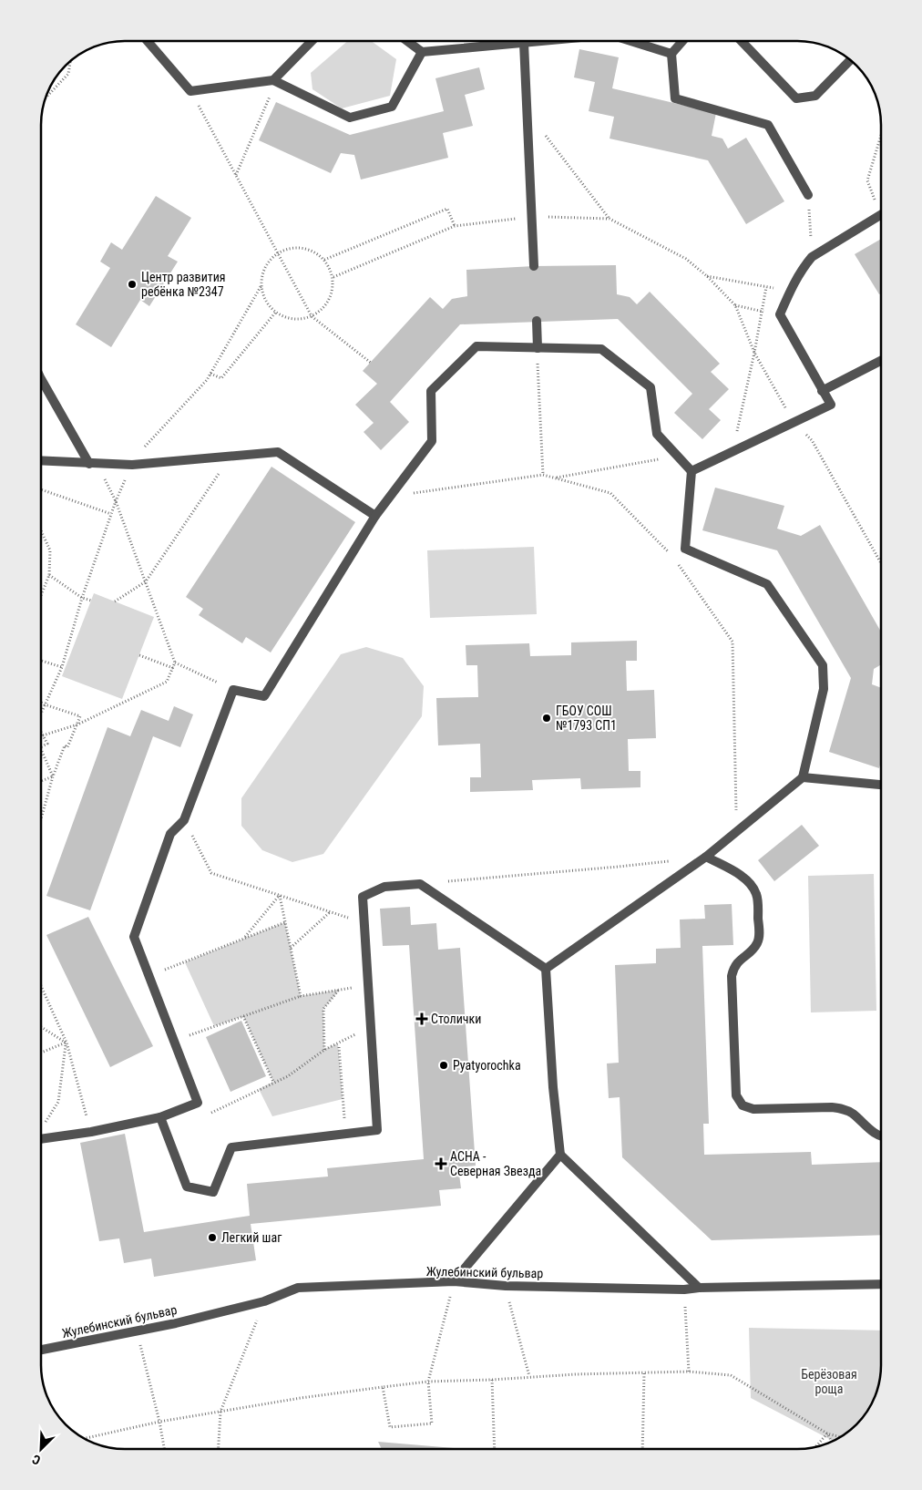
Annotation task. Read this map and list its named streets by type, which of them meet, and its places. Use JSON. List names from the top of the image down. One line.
{"streets":{"street":["Жулебинский бульвар"]},"parks":["Берёзовая роща"],"places":{"other":["Центр развития ребёнка №2347","ГБОУ СОШ №1793 СП1","Pyatyorochka","Легкий шаг"],"health":["Столички","АСНА - Северная Звезда"]},"north":"bottom left"}
